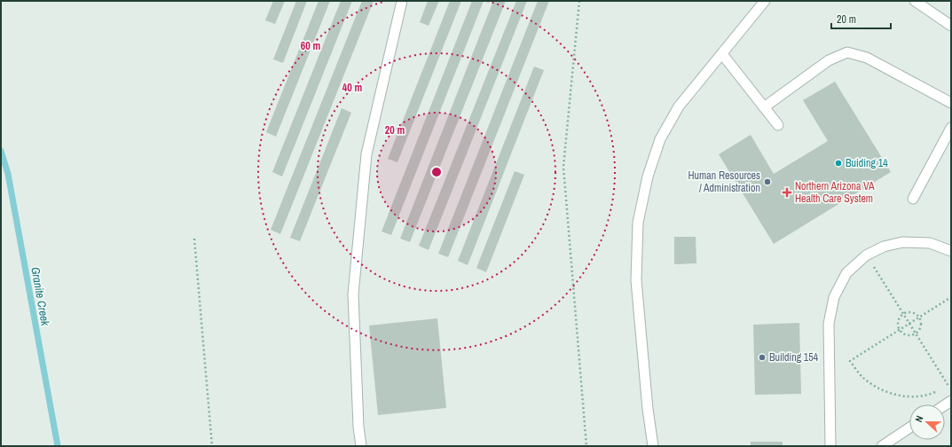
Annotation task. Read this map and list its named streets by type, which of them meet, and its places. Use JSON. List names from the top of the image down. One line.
{"water":["Granite Creek"],"places":{"other":["Buiding 14","Human Resources / Administration","Building 154"],"health":["Northern Arizona VA Health Care System"]},"scale_bar":"20 m","north":"left","rings":["60 m","40 m","20 m"]}
